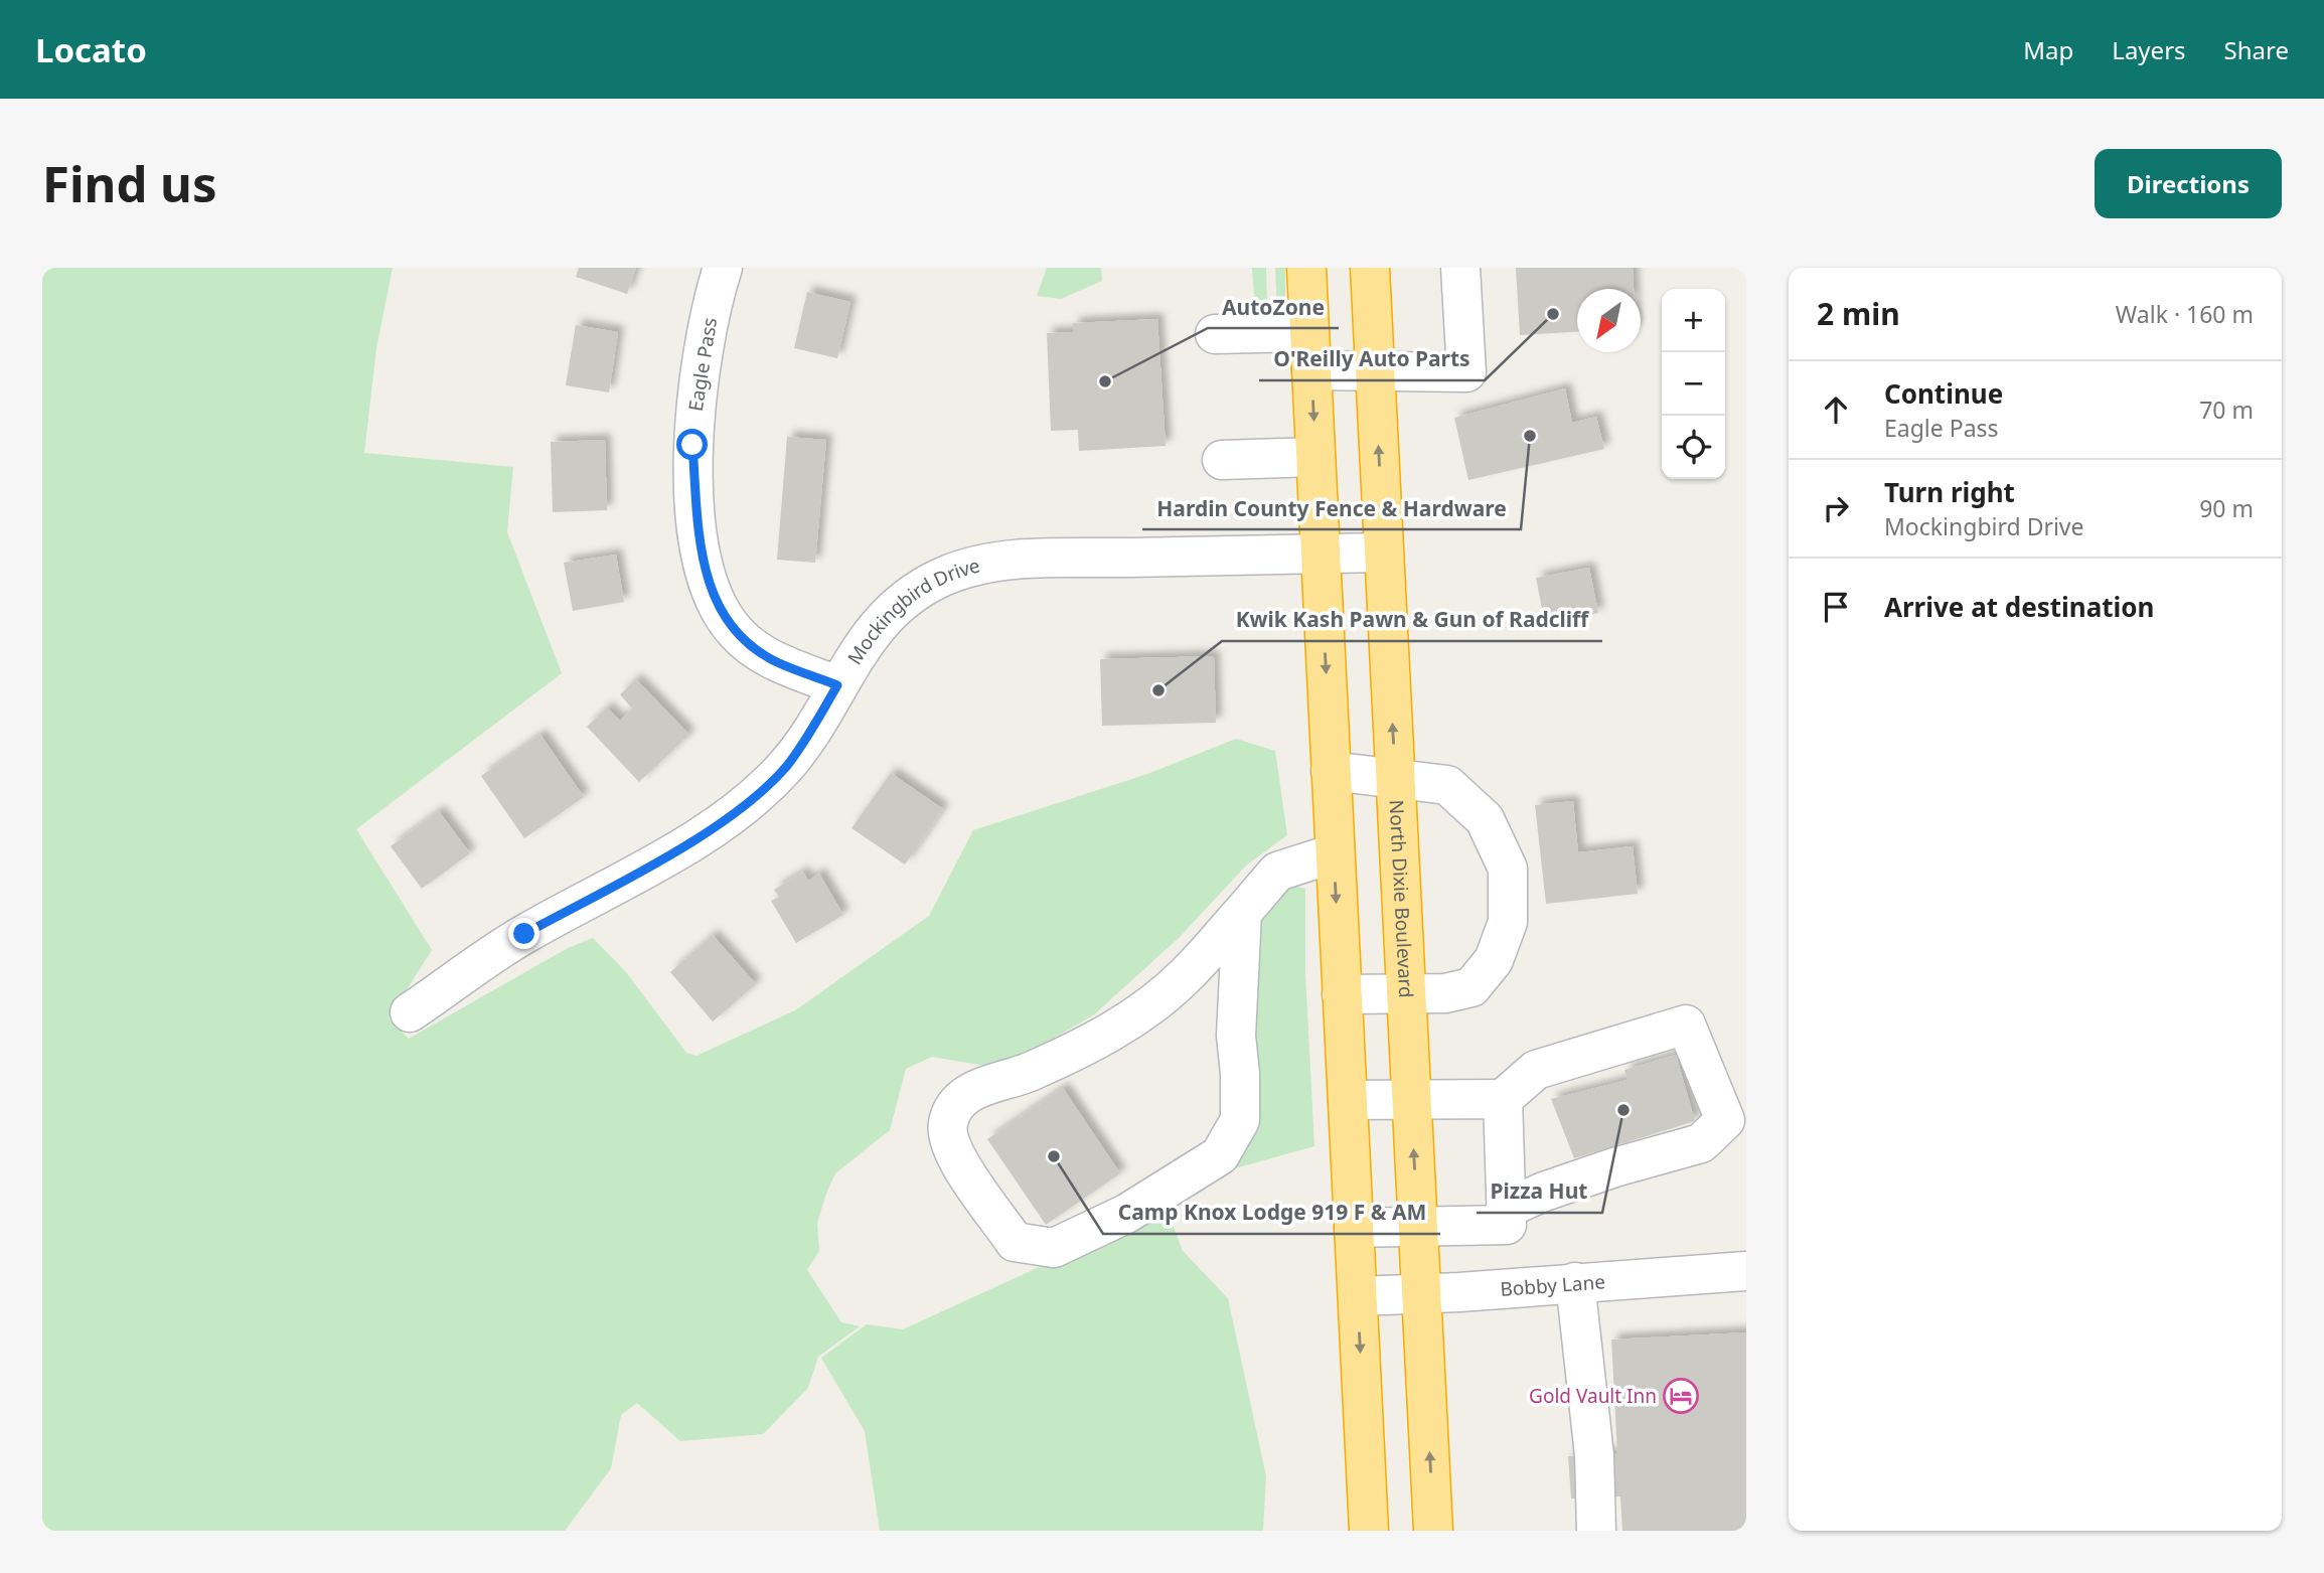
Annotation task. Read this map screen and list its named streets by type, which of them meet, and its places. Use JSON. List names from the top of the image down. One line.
{"streets":{"highway":["North Dixie Boulevard"],"street":["Eagle Pass","Mockingbird Drive","Bobby Lane"]},"crossings":[["Eagle Pass","Mockingbird Drive"],["Mockingbird Drive","North Dixie Boulevard"],["North Dixie Boulevard","Bobby Lane"]],"places":{"other":["O'Reilly Auto Parts","AutoZone","Hardin County Fence & Hardware","Kwik Kash Pawn & Gun of Radcliff","Pizza Hut","Camp Knox Lodge 919 F & AM"],"hotel":["Gold Vault Inn"]},"north":"bottom left","page":{"header":"Locato","nav":["Map","Layers","Share"],"buttons":"Directions","title":"Find us","heading":["2 min","Walk · 160 m"],"map_buttons":["+","−"],"list":[["Continue","Eagle Pass","70 m"],["Turn right","Mockingbird Drive","90 m"],"Arrive at destination"]}}
